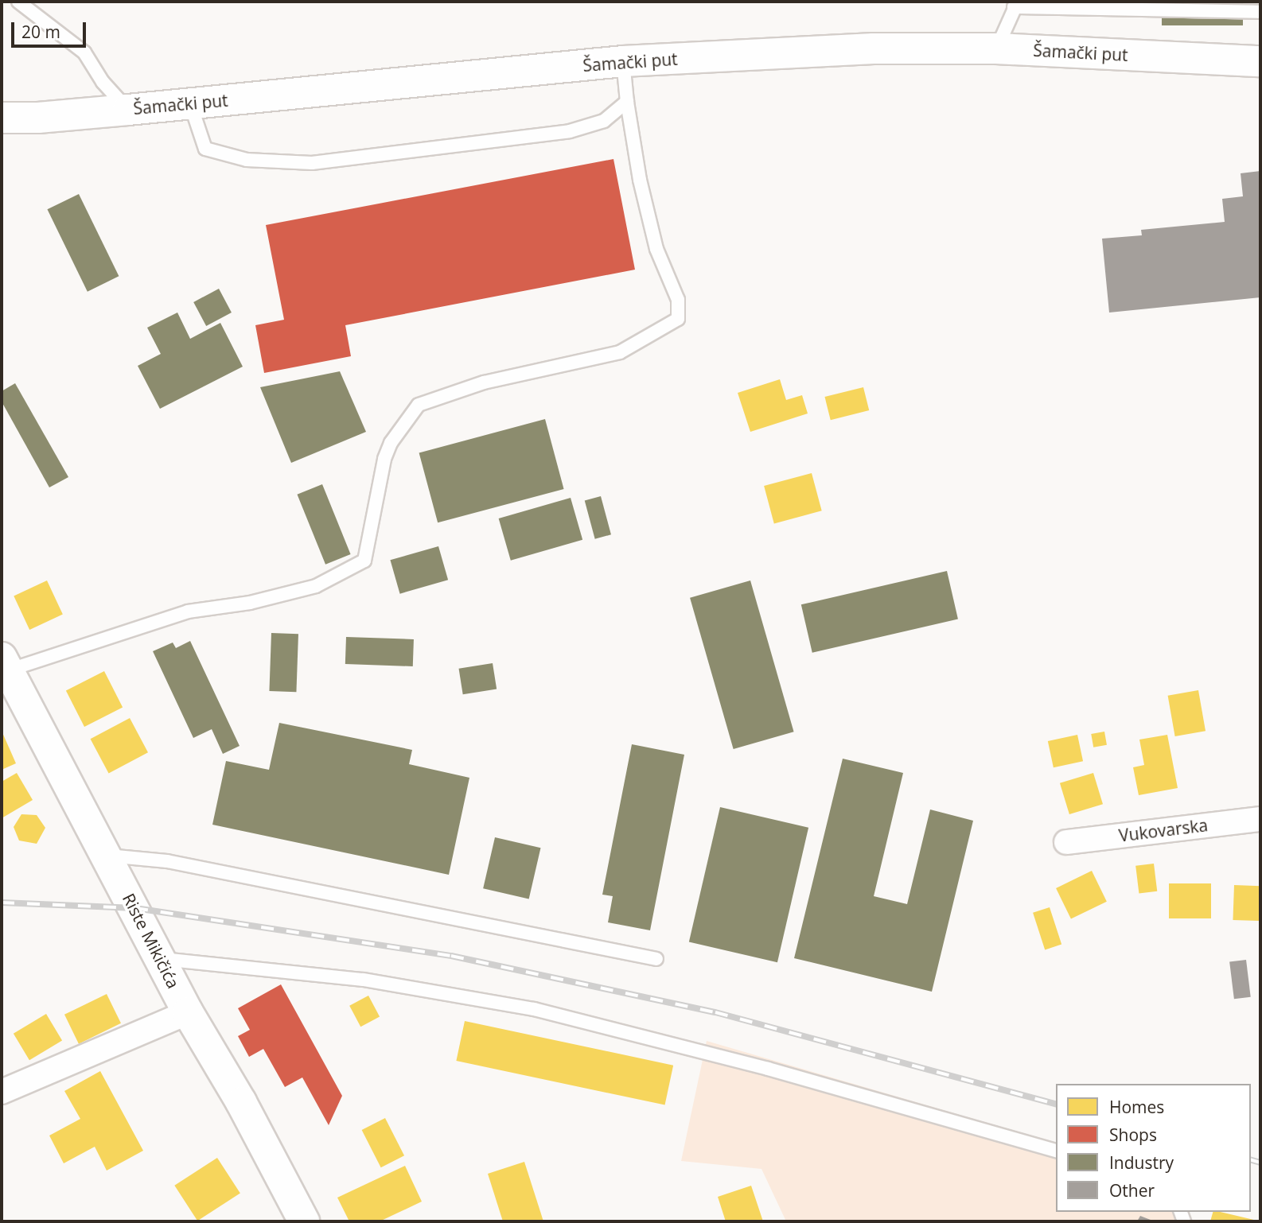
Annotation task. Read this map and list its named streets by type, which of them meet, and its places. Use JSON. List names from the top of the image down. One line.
{"streets":{"main road":["Šamački put","Riste Mikičića"],"street":["Vukovarska"]},"legend":["Homes","Shops","Industry","Other"],"scale_bar":"20 m"}
